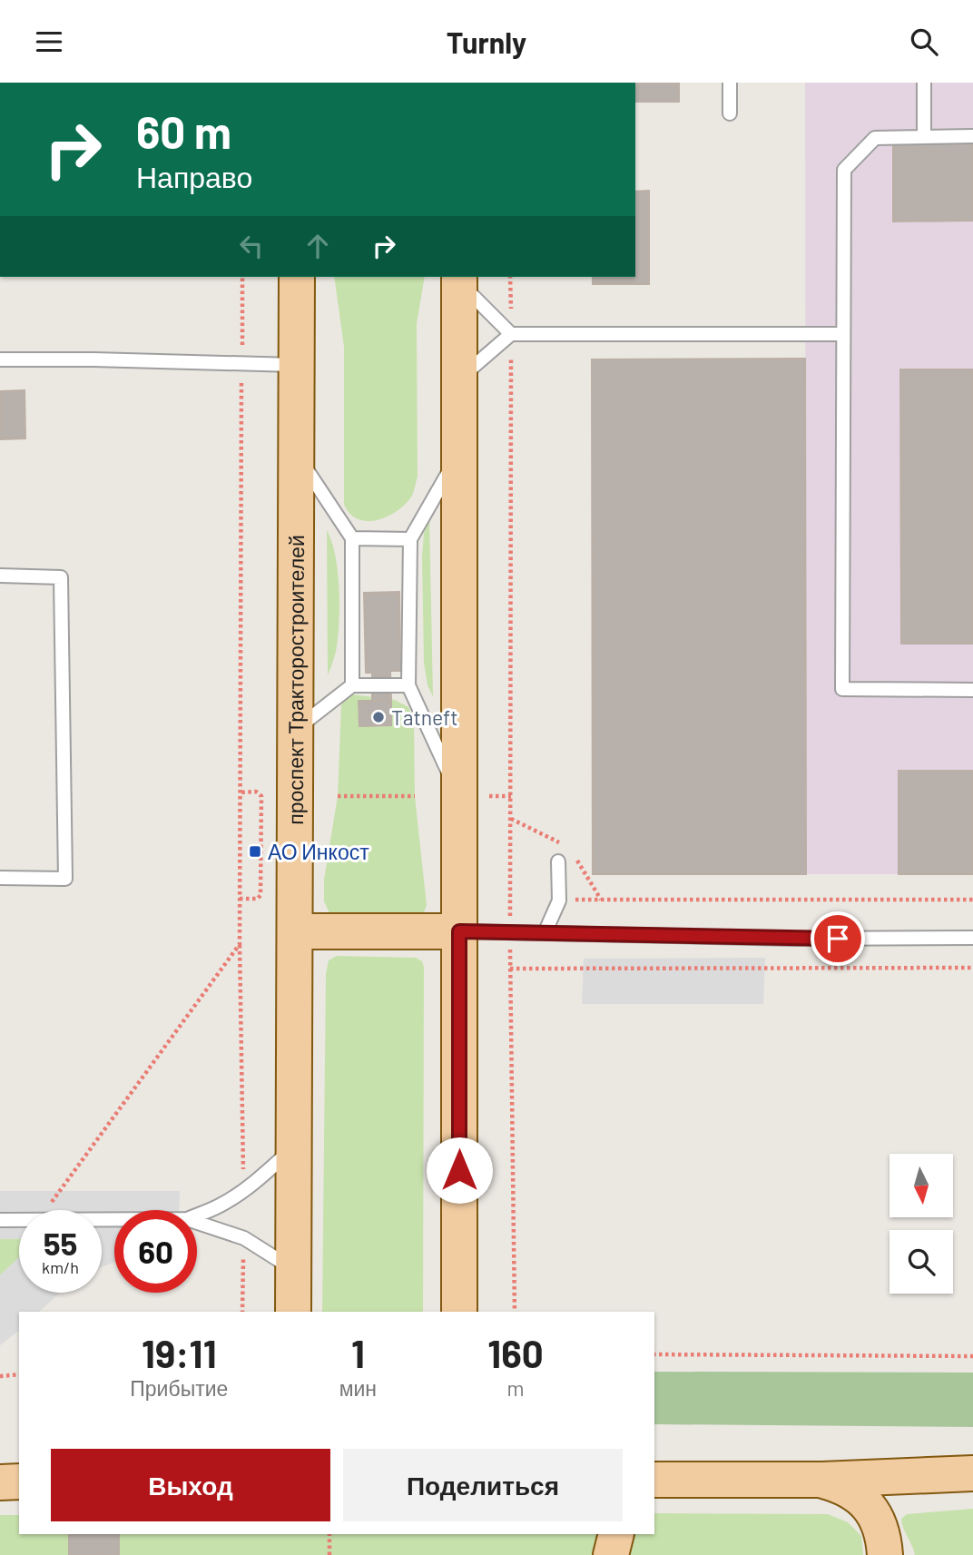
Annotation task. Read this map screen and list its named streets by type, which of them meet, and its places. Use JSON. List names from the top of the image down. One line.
{"streets":{"main road":["проспект Тракторостроителей"]},"places":{"other":["Tatneft"],"transit":["АО Инкост"]},"north":"bottom","page":{"header":"Turnly","turn":["60 m","Направо"],"speed":"55 km/h","limit":"60","eta":["19:11","Прибытие","1","мин","160","m"],"buttons":["Выход","Поделиться"]}}
